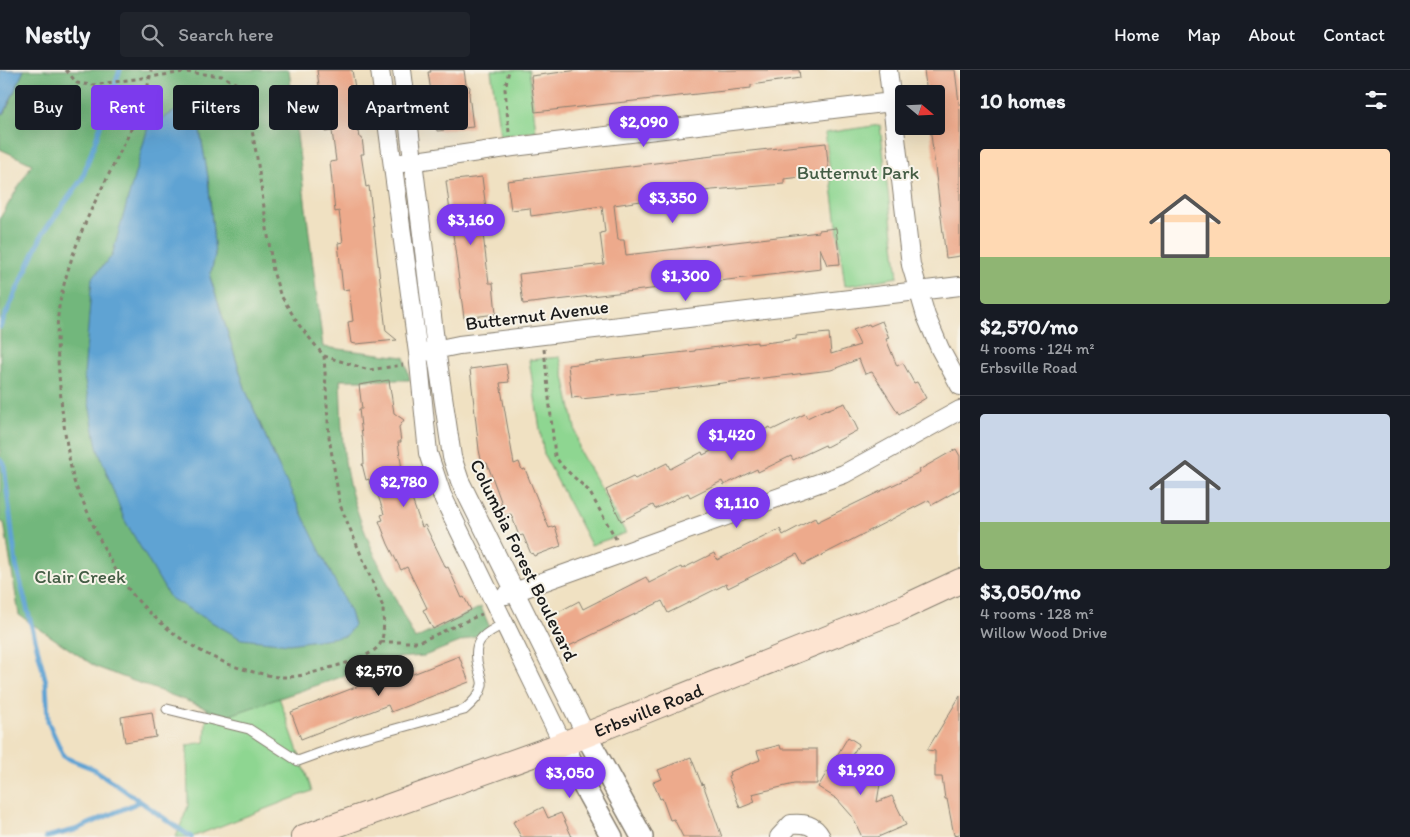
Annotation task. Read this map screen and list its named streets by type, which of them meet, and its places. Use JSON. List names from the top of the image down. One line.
{"streets":{"main road":["Erbsville Road"],"street":["Butternut Avenue","Columbia Forest Boulevard"]},"crossings":[["Butternut Avenue","Columbia Forest Boulevard"],["Columbia Forest Boulevard","Erbsville Road"]],"parks":["Butternut Park","Clair Creek"],"north":"right","page":{"header":"Nestly","search":"Search here","nav":["Home","Map","About","Contact"],"heading":"10 homes","chip":["Buy","Rent","Filters","New","Apartment"],"price":["$2,090","$3,350","$3,160","$1,300","$1,420","$2,780","$1,110","$2,570","$1,920","$3,050"],"list":[{"name":"$2,570/mo","note":"4 rooms · 124 m² · Erbsville Road"},{"name":"$3,050/mo","note":"4 rooms · 128 m² · Willow Wood Drive"}]}}
